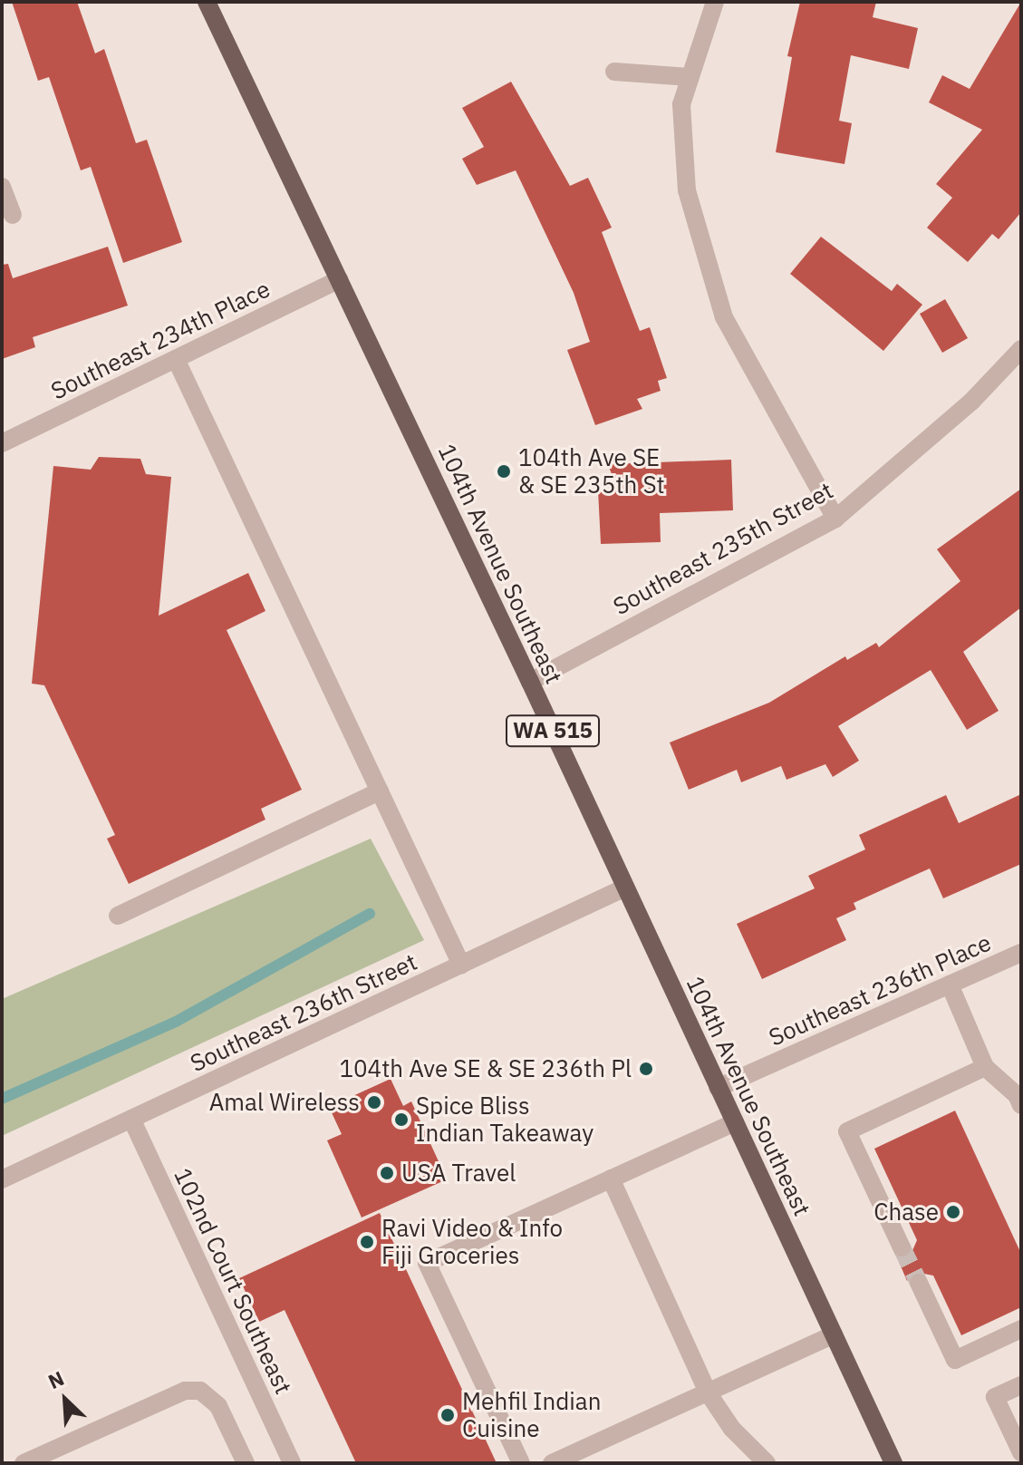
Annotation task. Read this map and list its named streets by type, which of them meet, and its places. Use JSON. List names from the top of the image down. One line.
{"streets":{"main road":["104th Avenue Southeast","WA 515"],"street":["Southeast 234th Place","Southeast 235th Street","Southeast 236th Place","Southeast 236th Street","102nd Court Southeast"]},"crossings":[["Southeast 234th Place","104th Avenue Southeast"],["Southeast 235th Street","104th Avenue Southeast"],["104th Avenue Southeast","Southeast 236th Place"],["104th Avenue Southeast","Southeast 236th Street"],["Southeast 236th Street","102nd Court Southeast"]],"places":["104th Ave SE & SE 235th St","104th Ave SE & SE 236th Pl","Amal Wireless","Spice Bliss Indian Takeaway","USA Travel","Chase","Ravi Video & Info Fiji Groceries","Mehfil Indian Cuisine"],"north":"top left"}
